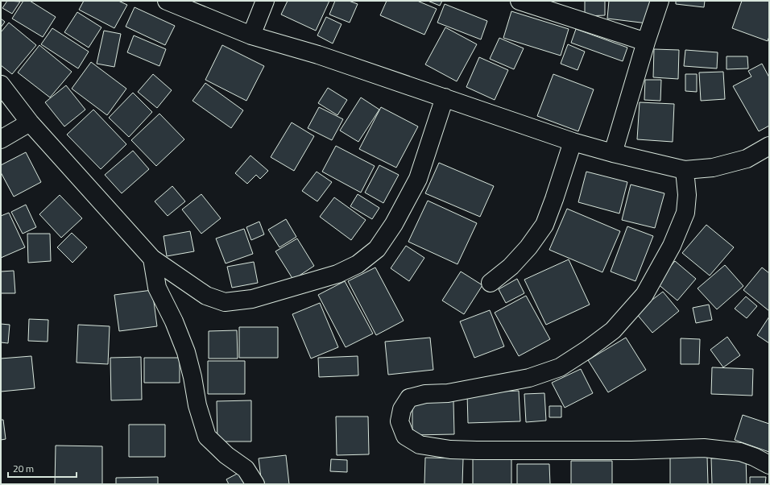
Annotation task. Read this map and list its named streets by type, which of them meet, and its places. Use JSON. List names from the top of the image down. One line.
{"scale_bar":"20 m"}
